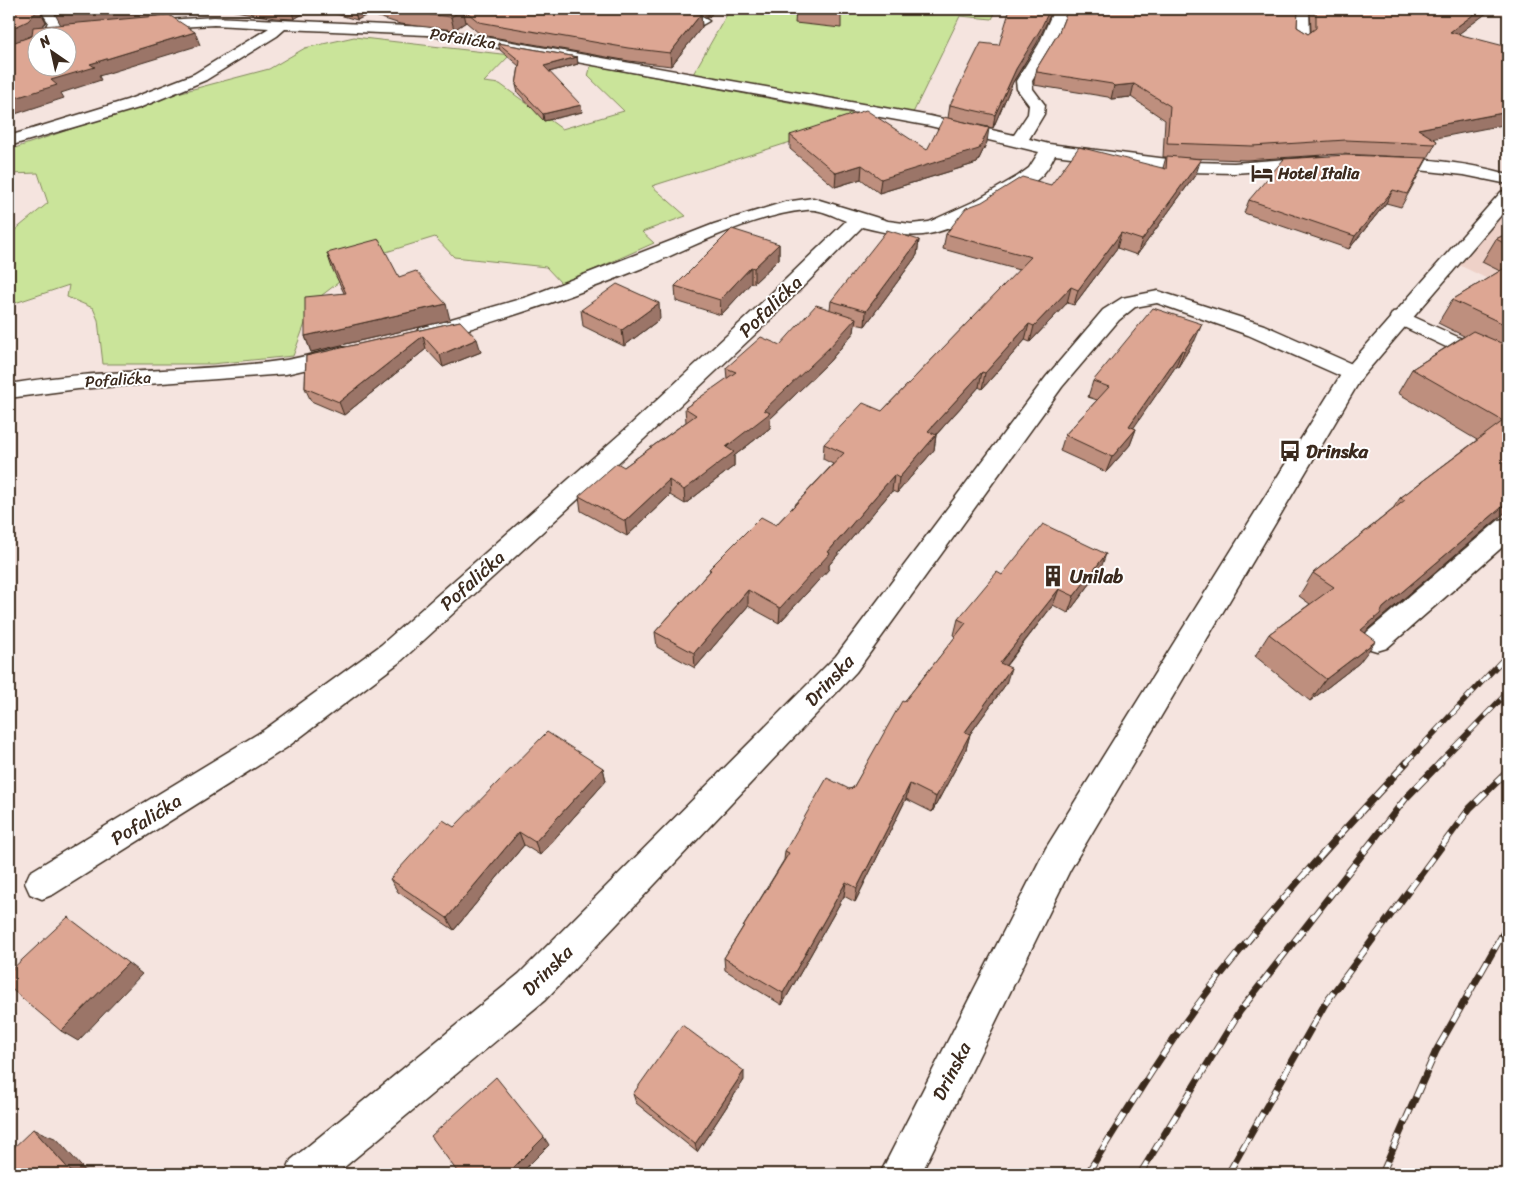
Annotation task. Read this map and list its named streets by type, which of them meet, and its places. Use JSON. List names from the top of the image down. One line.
{"streets":{"street":["Pofalićka","Drinska"]},"places":{"hotel":["Hotel Italia"],"bus stop":["Drinska"],"building":["Unilab"]},"north":"top left"}
